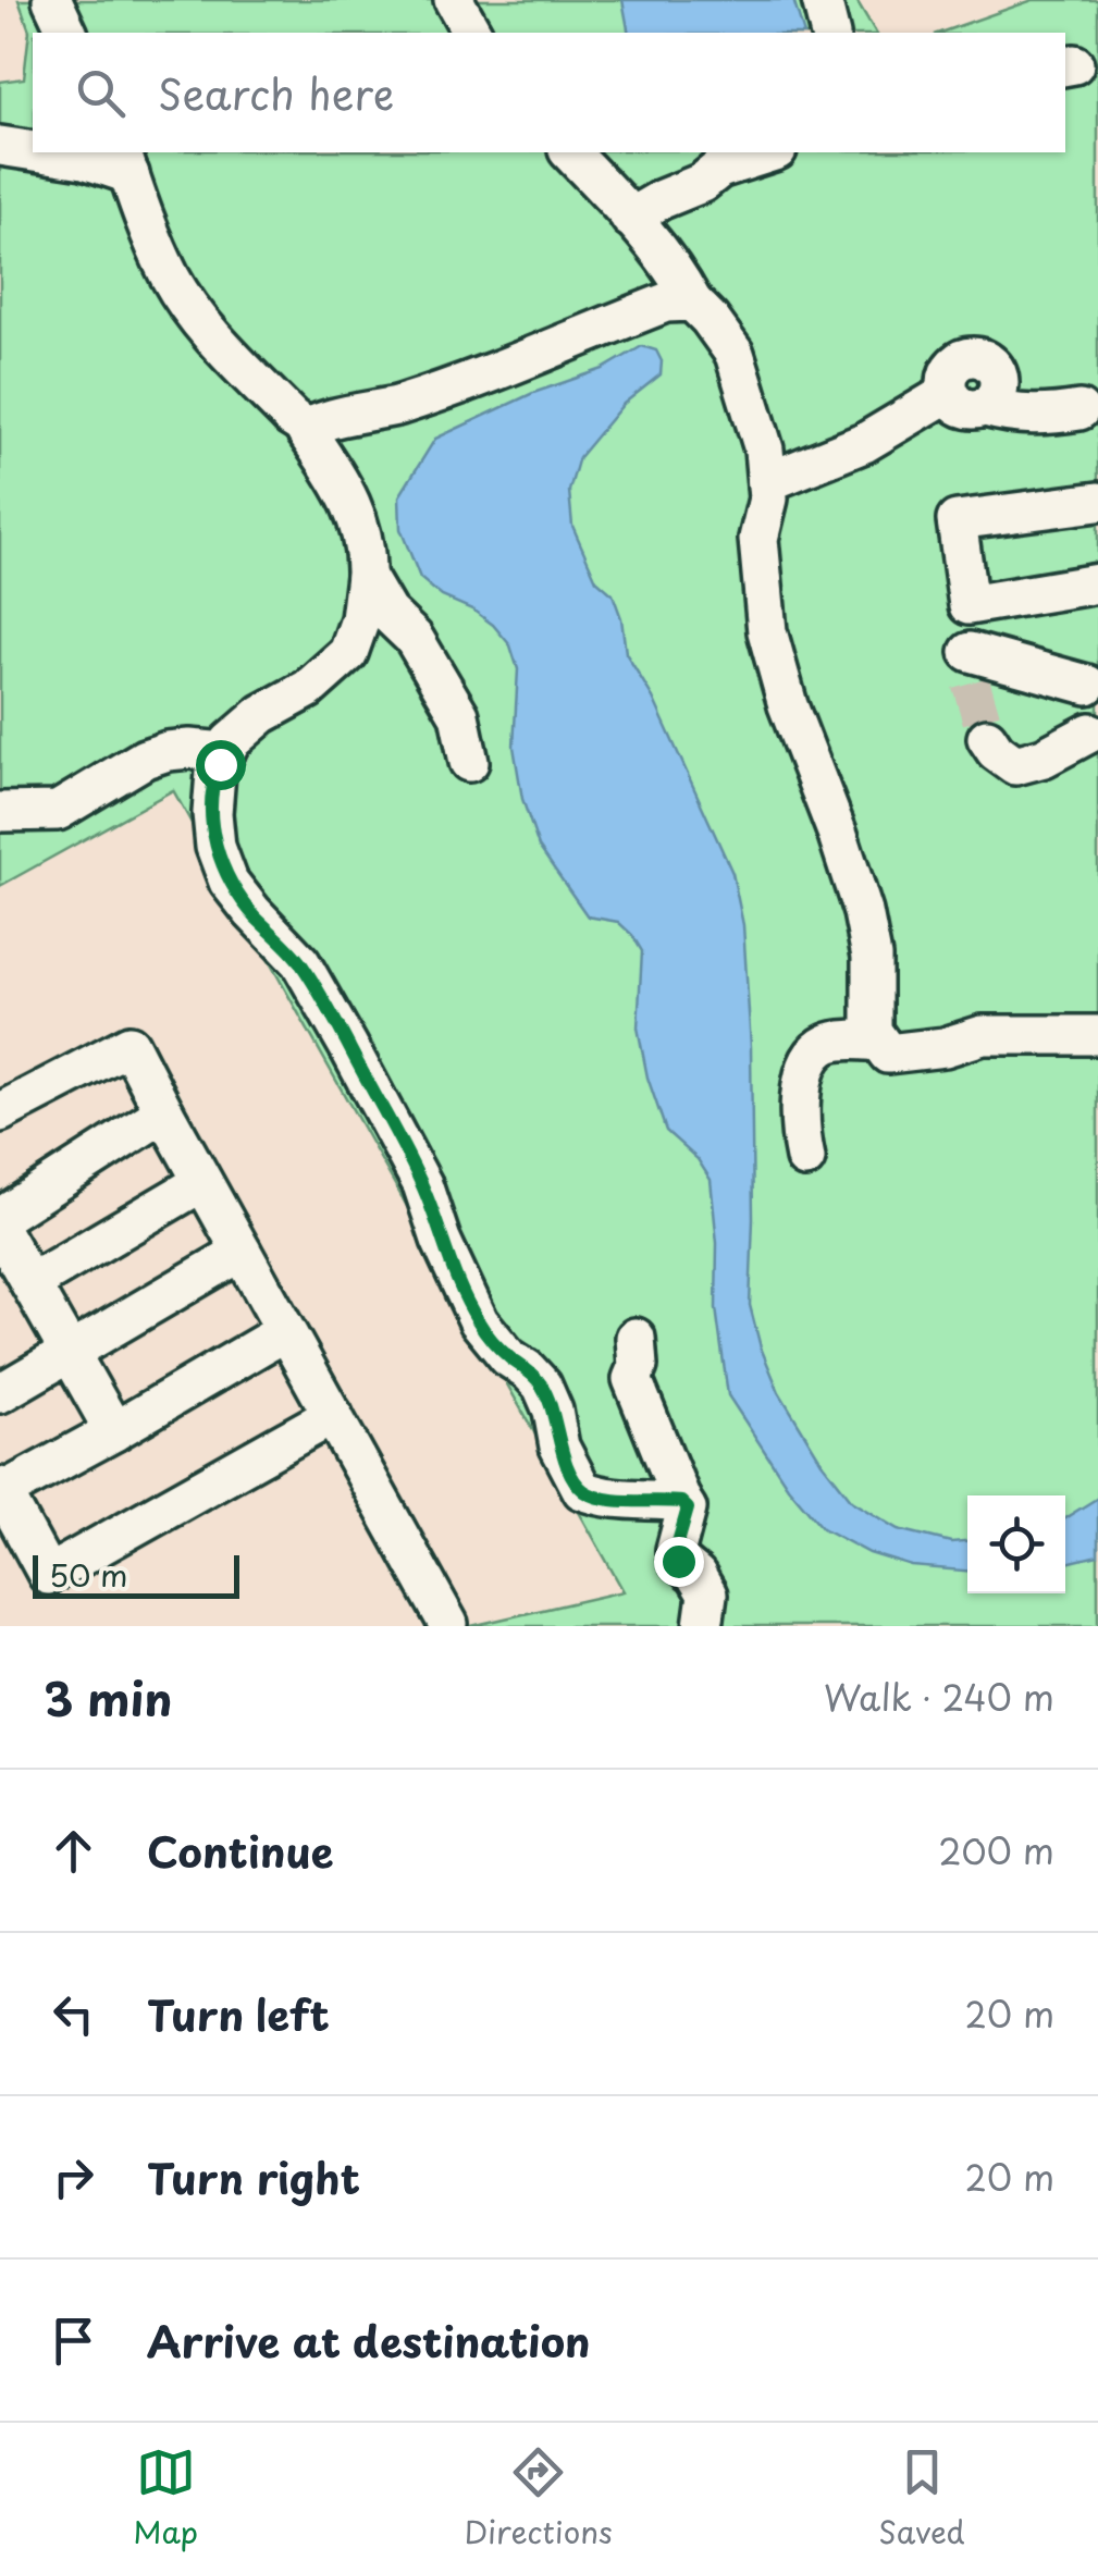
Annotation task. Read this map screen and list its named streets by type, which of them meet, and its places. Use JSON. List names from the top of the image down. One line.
{"scale_bar":"50 m","page":{"search":"Search here","scale":"50 m","heading":["3 min","Walk · 240 m"],"list":[["Continue","200 m"],["Turn left","20 m"],["Turn right","20 m"],"Arrive at destination"],"nav":["Map","Directions","Saved"]}}
